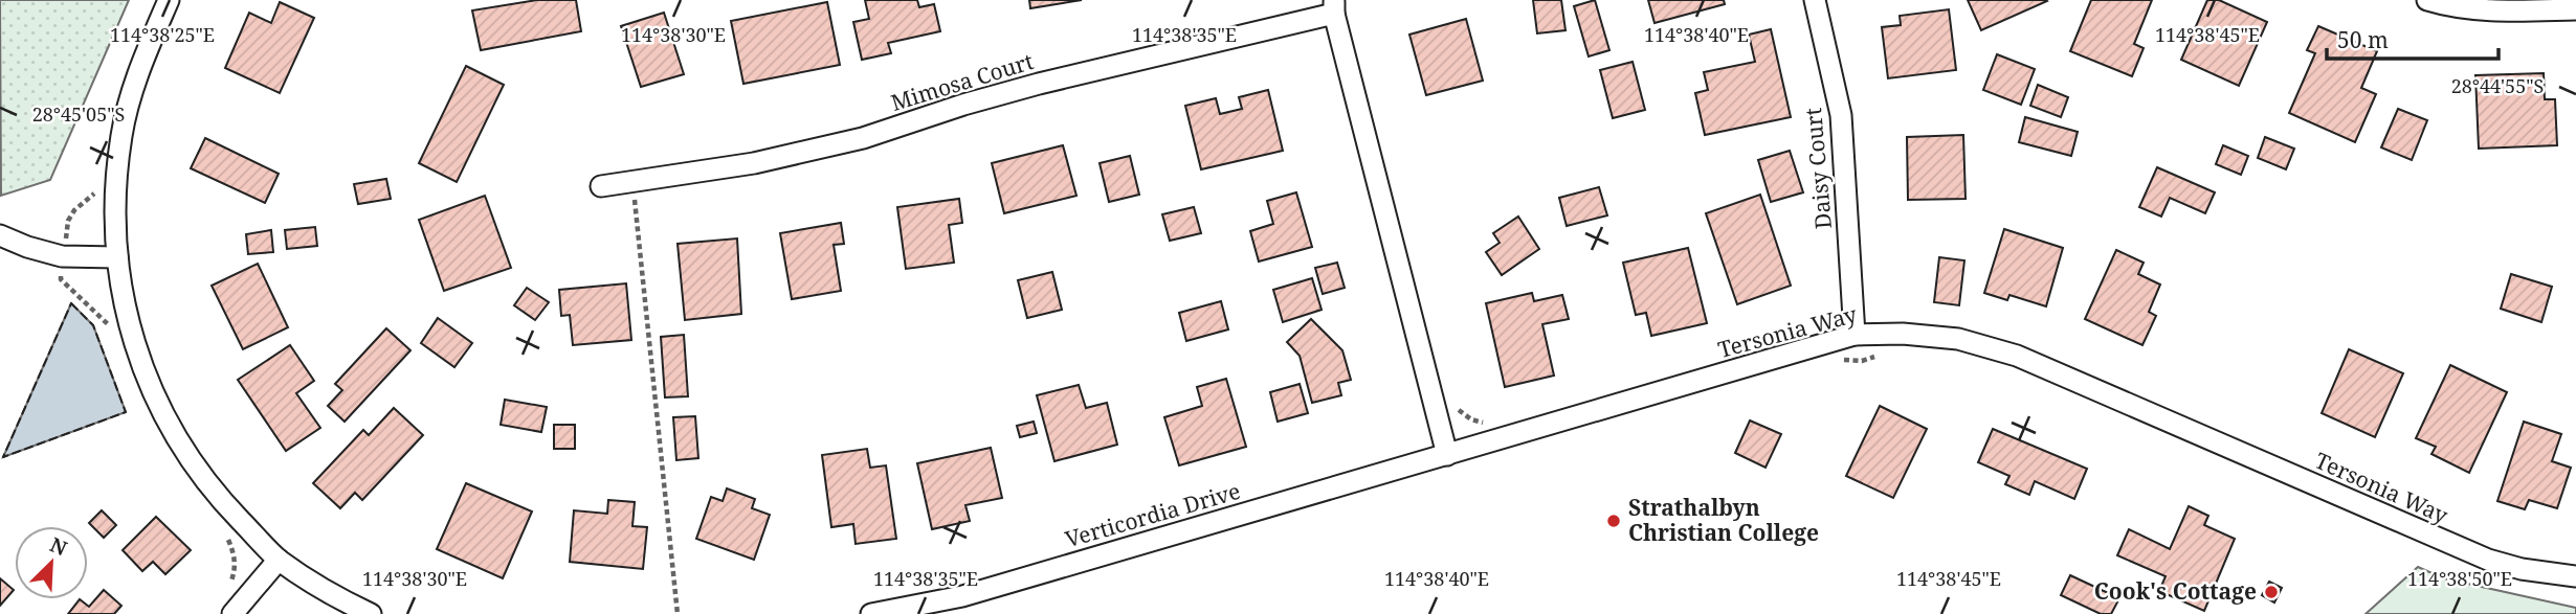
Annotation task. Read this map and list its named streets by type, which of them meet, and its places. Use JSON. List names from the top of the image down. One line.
{"streets":{"street":["Mimosa Court","Daisy Court","Tersonia Way","Verticordia Drive"]},"crossings":[["Daisy Court","Tersonia Way"],["Tersonia Way","Verticordia Drive"]],"places":["Strathalbyn Christian College","Cook's Cottage"],"scale_bar":"50 m","north":"top right","coordinates":["114°38'30\"E","114°38'35\"E","114°38'45\"E","114°38'25\"E","114°38'40\"E","28°44'55\"S","28°45'05\"S","114°38'50\"E"]}
